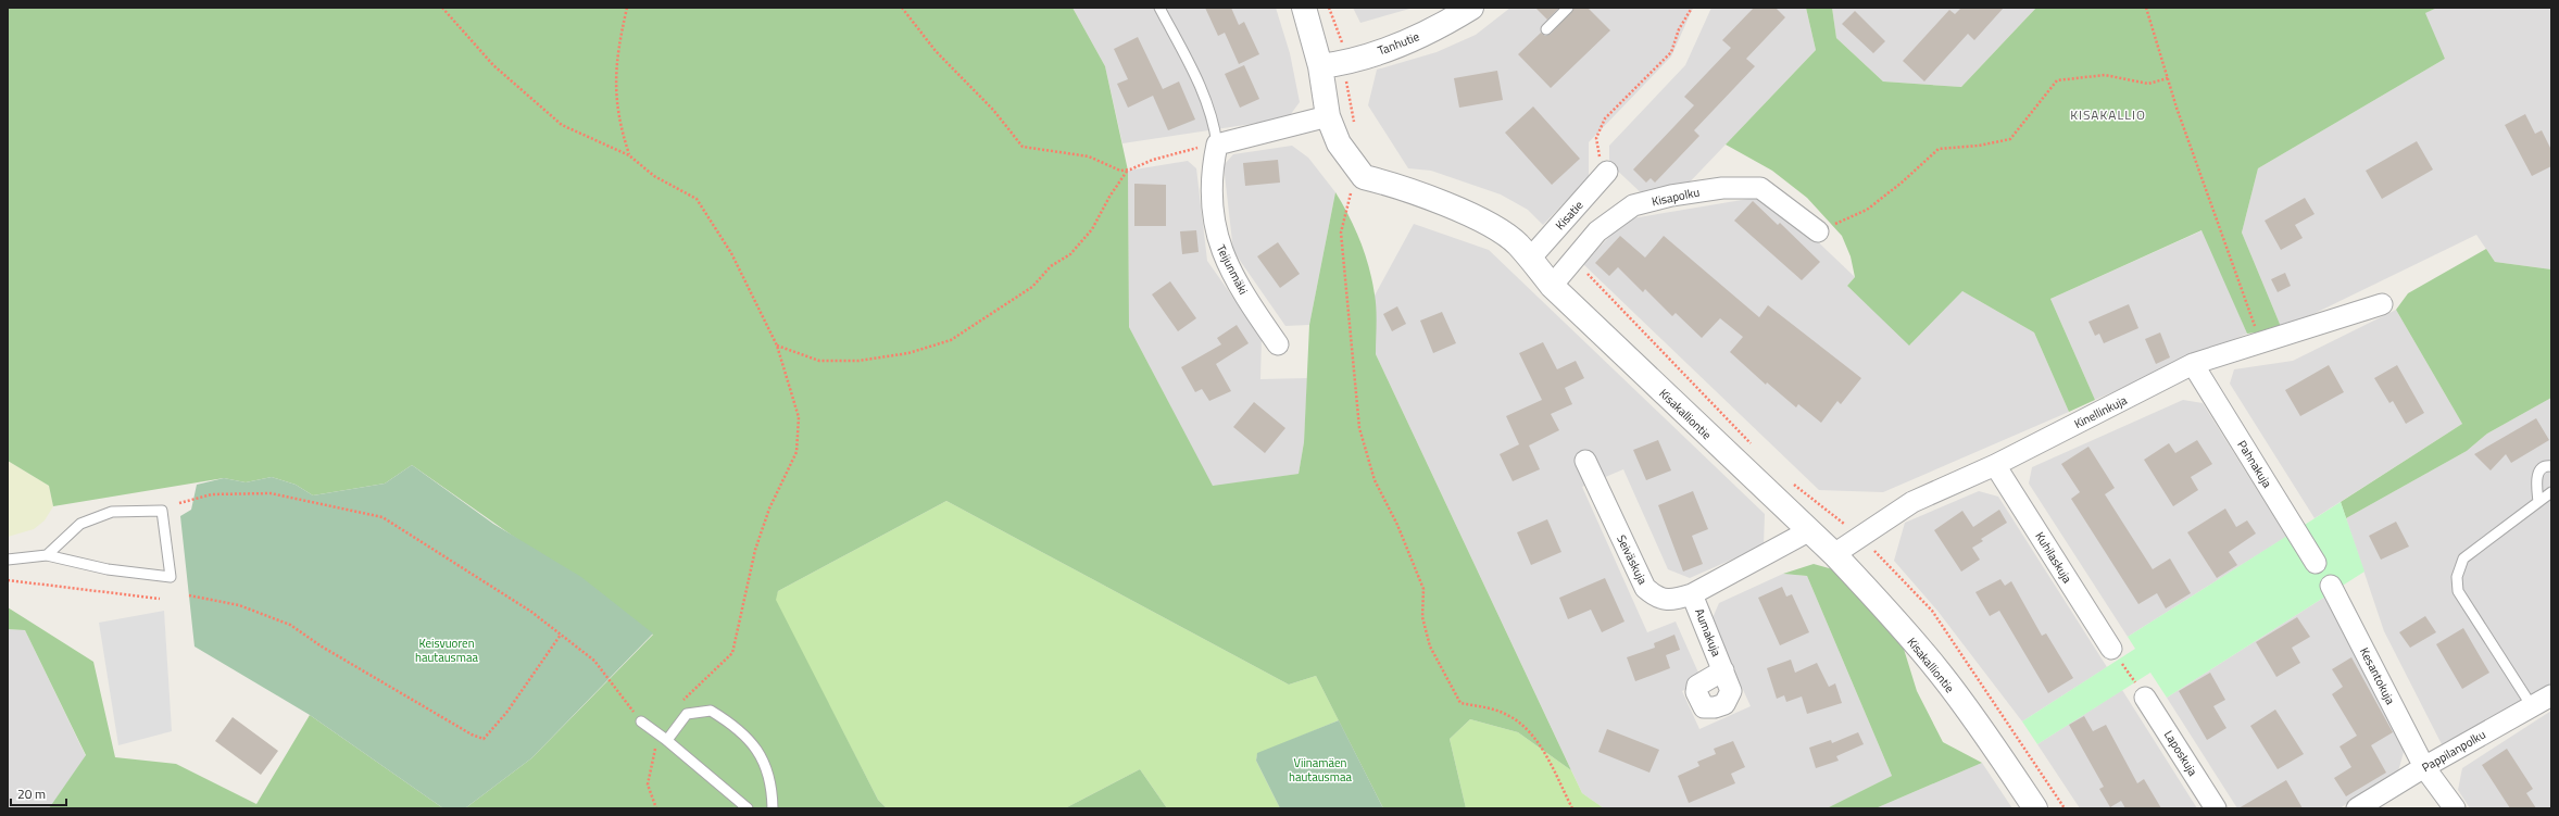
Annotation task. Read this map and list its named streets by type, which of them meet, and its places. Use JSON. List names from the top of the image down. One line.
{"streets":{"street":["Tanhutie","Kisapolku","Kisatie","Teijunmäki","Kinellinkuja","Kisakalliontie","Pahnakuja","Kuhilaskuja","Seiväskuja","Aumakuja","Kesantokuja","Pappilanpolku","Laposkuja"]},"crossings":[["Kisapolku","Kisakalliontie"],["Kisatie","Kisakalliontie"],["Kinellinkuja","Kisakalliontie"],["Kinellinkuja","Pahnakuja"],["Kinellinkuja","Kuhilaskuja"],["Kisakalliontie","Seiväskuja"],["Seiväskuja","Aumakuja"],["Kesantokuja","Pappilanpolku"]],"districts":["KISAKALLIO"],"parks":["Keisvuoren hautausmaa","Viinamäen hautausmaa"],"scale_bar":"20 m"}
